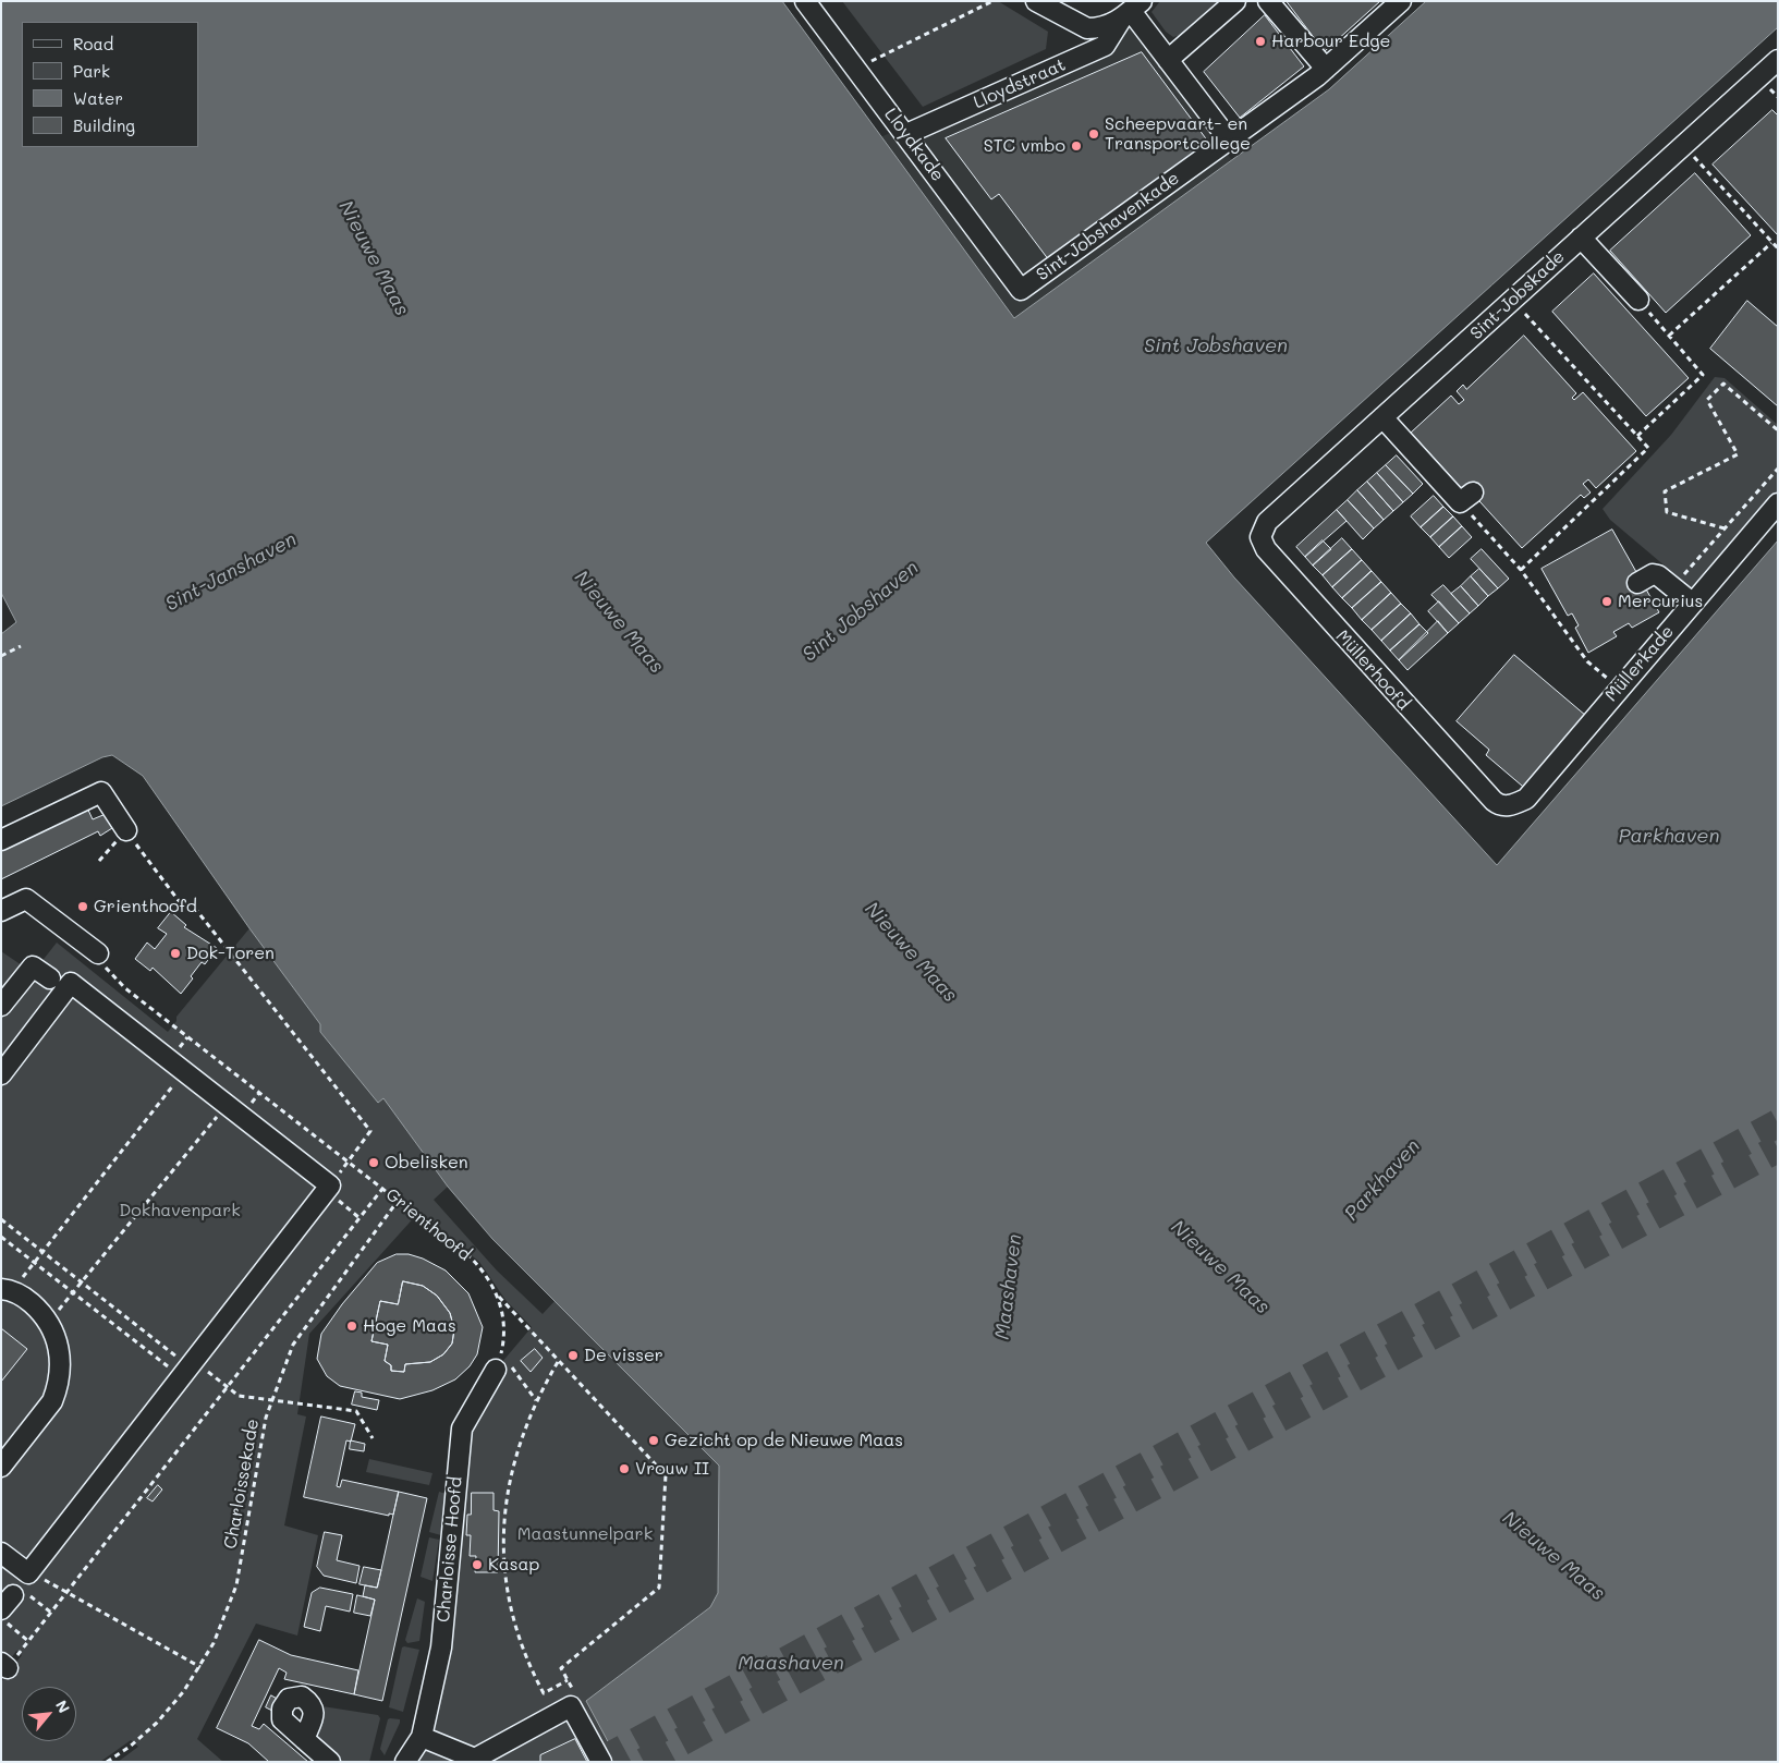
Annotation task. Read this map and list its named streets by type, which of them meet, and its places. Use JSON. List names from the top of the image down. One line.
{"streets":{"street":["Lloydstraat","Lloydkade","Sint-Jobshavenkade","Sint-Jobskade","Müllerkade","Müllerhoofd","Charloisse Hoofd"],"path":["Grienthoofd","Charloissekade"]},"crossings":[["Lloydstraat","Lloydkade"],["Lloydkade","Sint-Jobshavenkade"],["Sint-Jobskade","Müllerhoofd"],["Müllerkade","Müllerhoofd"],["Grienthoofd","Charloissekade"]],"water":["Nieuwe Maas","Sint Jobshaven","Sint-Janshaven","Parkhaven","Maashaven"],"parks":["Dokhavenpark","Maastunnelpark"],"places":["Harbour Edge","Scheepvaart- en Transportcollege","STC vmbo","Mercurius","Grienthoofd","Dok-Toren","Obelisken","Hoge Maas","De visser","Gezicht op de Nieuwe Maas","Vrouw II","Kasap"],"legend":["Road","Park","Water","Building"],"north":"top right"}
